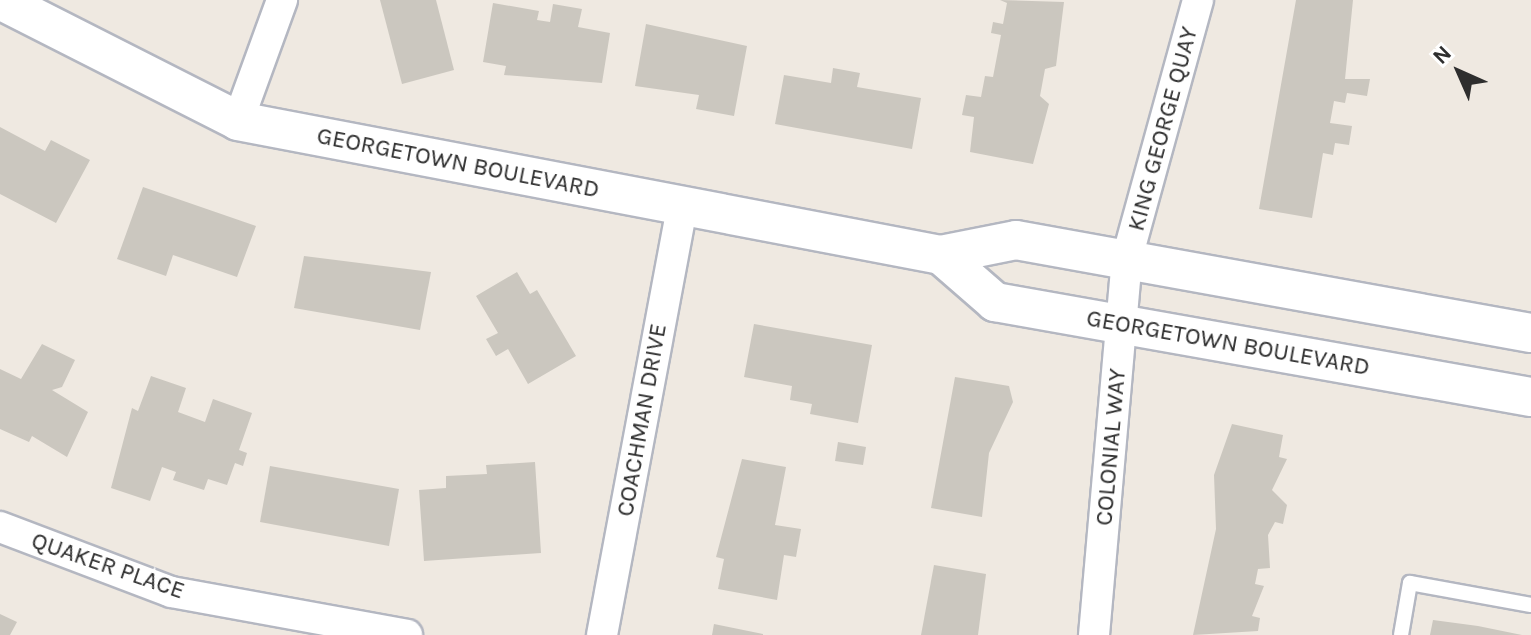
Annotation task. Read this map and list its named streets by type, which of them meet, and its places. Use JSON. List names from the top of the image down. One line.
{"streets":{"street":["KING GEORGE QUAY","GEORGETOWN BOULEVARD","COACHMAN DRIVE","COLONIAL WAY","QUAKER PLACE"]},"crossings":[["KING GEORGE QUAY","GEORGETOWN BOULEVARD"],["KING GEORGE QUAY","COLONIAL WAY"],["GEORGETOWN BOULEVARD","COACHMAN DRIVE"],["GEORGETOWN BOULEVARD","COLONIAL WAY"]],"north":"top left"}
